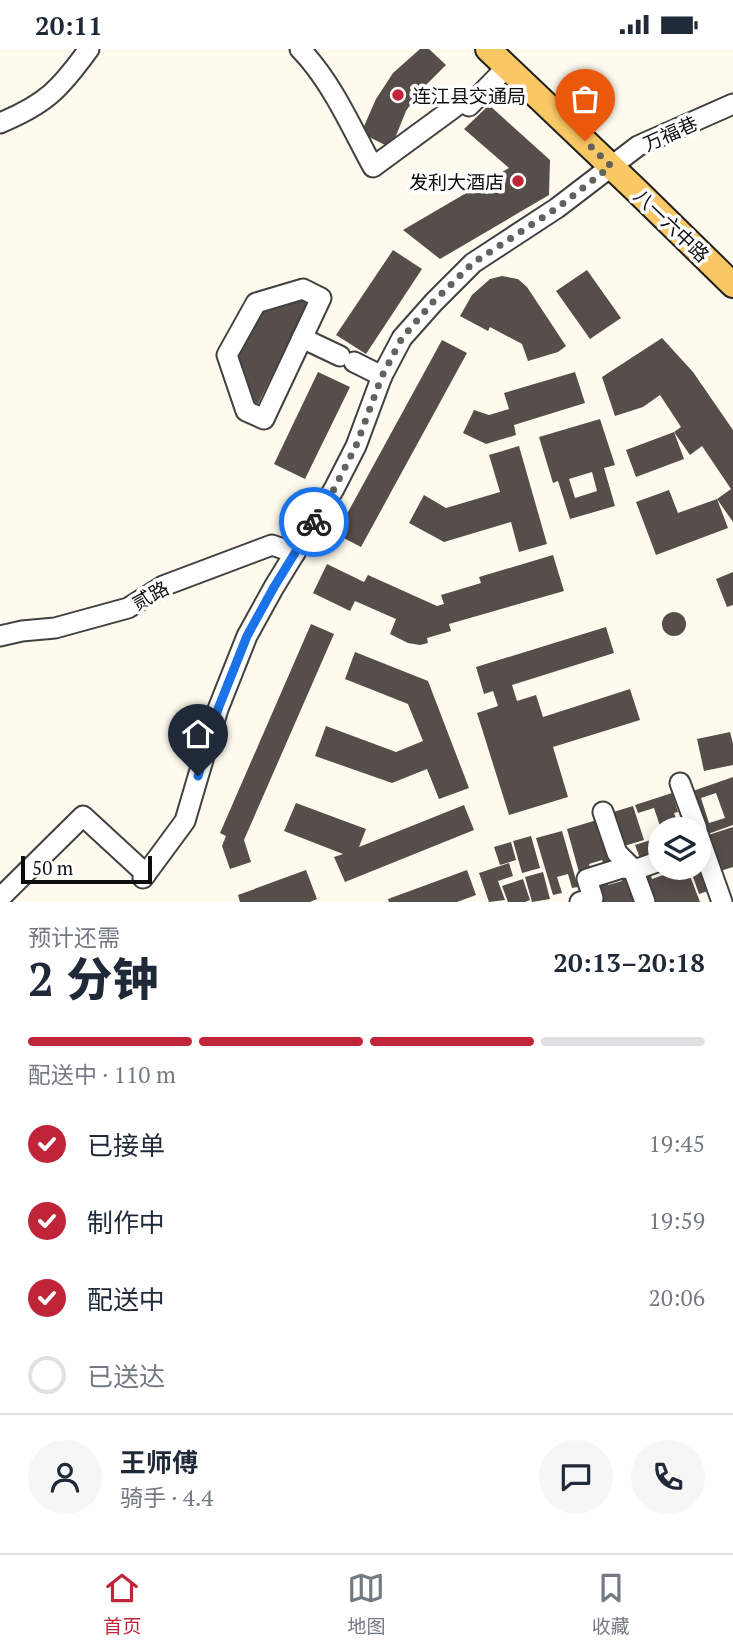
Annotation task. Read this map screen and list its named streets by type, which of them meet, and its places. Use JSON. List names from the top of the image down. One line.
{"streets":{"main road":["八一六中路"],"street":["万福巷","贰路"]},"crossings":[["万福巷","八一六中路"],["万福巷","贰路"]],"places":["连江县交通局","发利大酒店"],"scale_bar":"50 m","page":{"status":"20:11","scale":"50 m","heading":["2 分钟","预计还需","20:13–20:18"],"panel":["王师傅","骑手 · 4.4"],"bar":"配送中 · 110 m","list":[["已接单","19:45"],["制作中","19:59"],["配送中","20:06"],"已送达"],"tabs":["首页","地图","收藏"]}}
